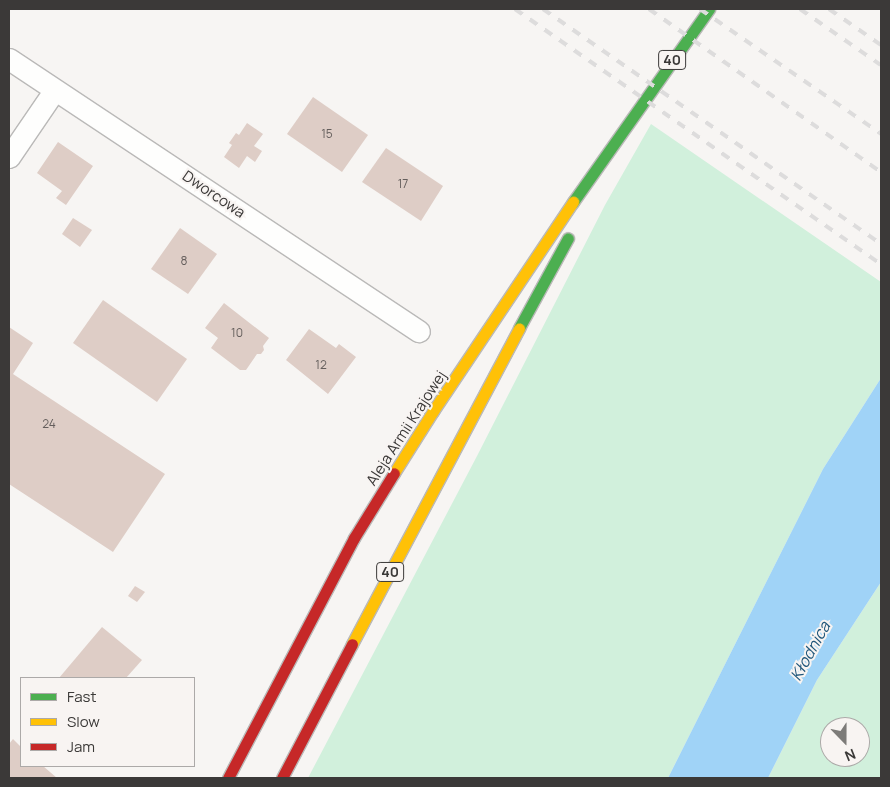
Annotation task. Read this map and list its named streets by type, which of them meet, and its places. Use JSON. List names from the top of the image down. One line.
{"streets":{"main road":["40","Aleja Armii Krajowej"],"street":["Dworcowa"]},"water":["Kłodnica"],"house_numbers":["15","17","8","10","12","24"],"legend":["Fast","Slow","Jam"],"north":"bottom"}
